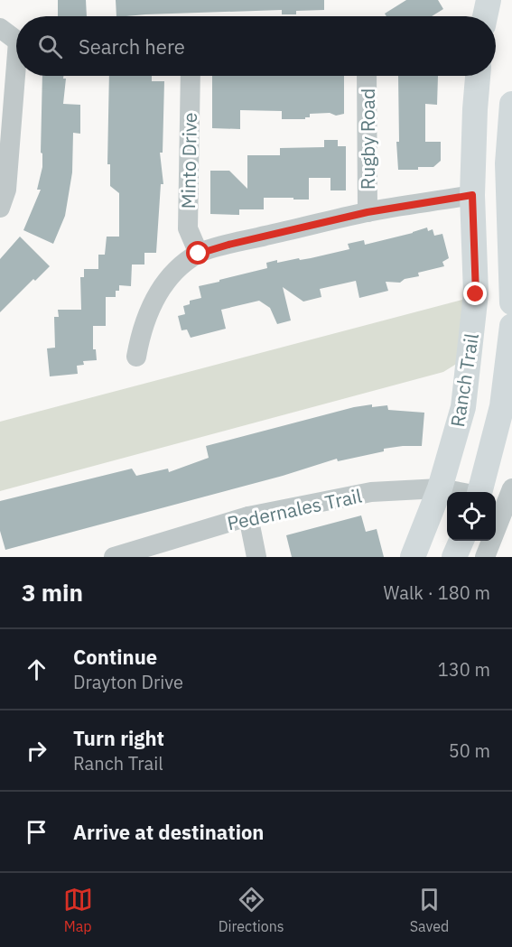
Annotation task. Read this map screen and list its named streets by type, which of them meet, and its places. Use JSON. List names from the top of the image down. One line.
{"streets":{"main road":["Ranch Trail"],"street":["Rugby Road","Minto Drive","Pedernales Trail"]},"crossings":[["Ranch Trail","Pedernales Trail"]],"page":{"search":"Search here","heading":["3 min","Walk · 180 m"],"list":[["Continue","Drayton Drive","130 m"],["Turn right","Ranch Trail","50 m"],"Arrive at destination"],"nav":["Map","Directions","Saved"]}}
